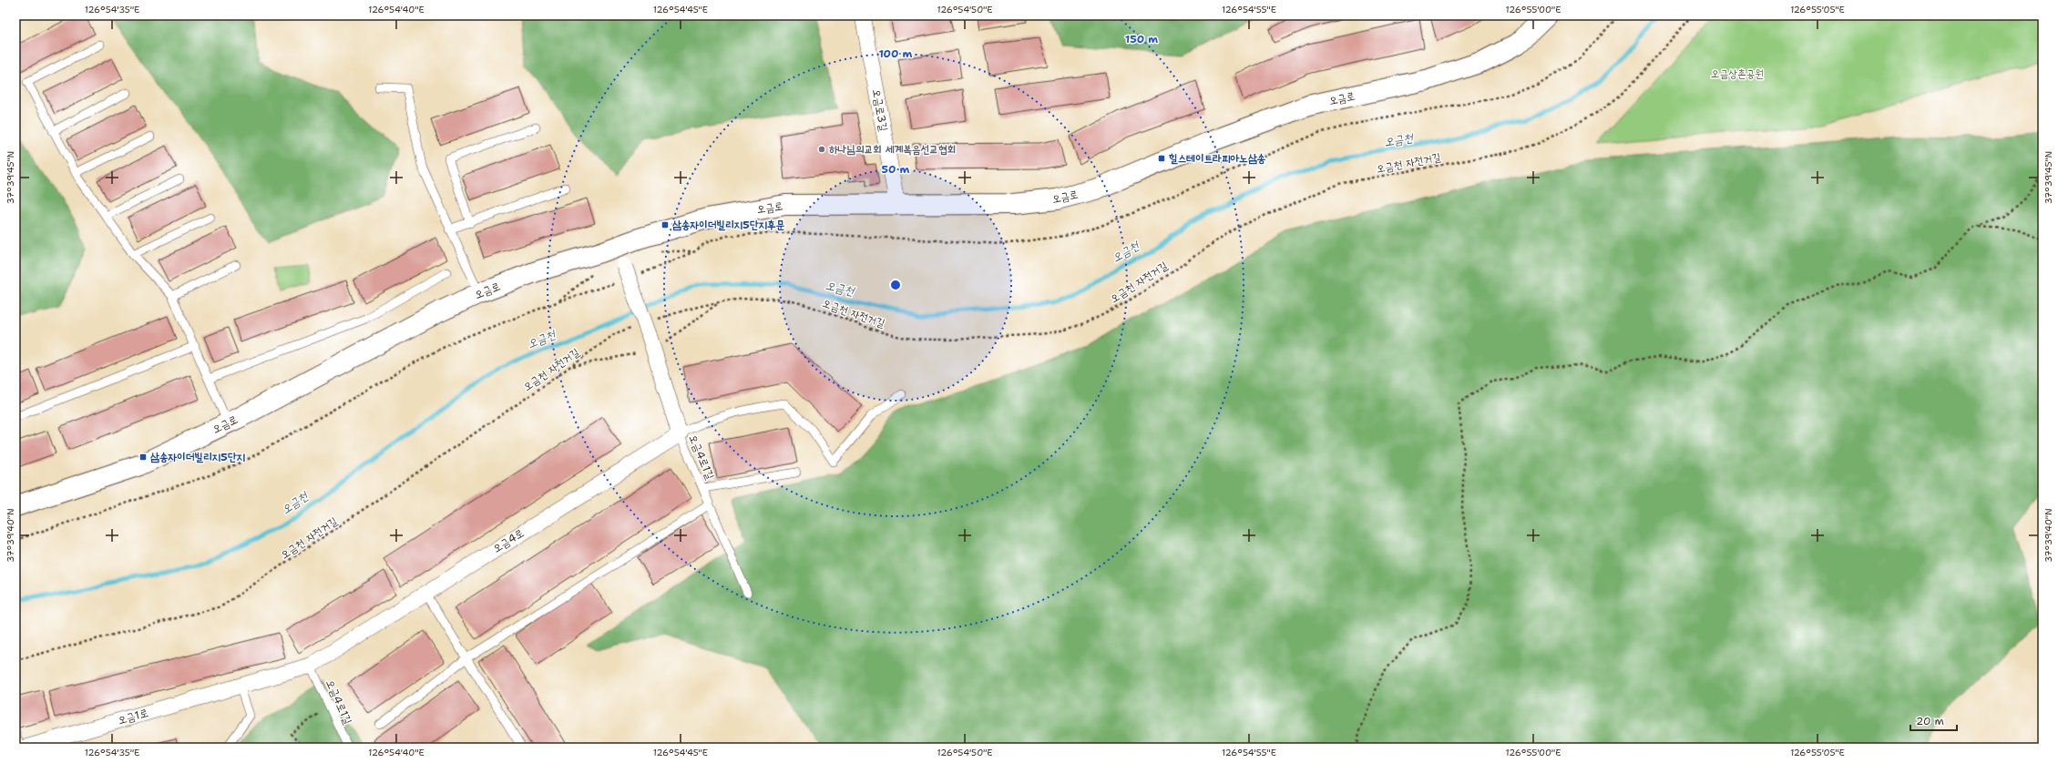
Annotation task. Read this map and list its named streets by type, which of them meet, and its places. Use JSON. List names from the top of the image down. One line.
{"streets":{"street":["오금로","오금로3길","오금4로","오금1로"],"lane":["오금4로1길"],"path":["오금천 자전거길"]},"crossings":[["오금로","오금로3길"],["오금4로1길","오금4로"],["오금4로","오금1로"]],"water":["오금천"],"parks":["오금상촌공원"],"places":{"other":["하나님의교회 세계복음선교협회"],"transit":["힐스테이트라피아노삼송","삼송자이더빌리지5단지후문","삼송자이더빌리지5단지"]},"scale_bar":"20 m","coordinates":["126°54'35\"E","126°54'40\"E","126°54'45\"E","126°54'50\"E","126°54'55\"E","126°55'00\"E","126°55'05\"E","37°39'45\"N","37°39'40\"N"],"rings":["150 m","100 m","50 m"]}
